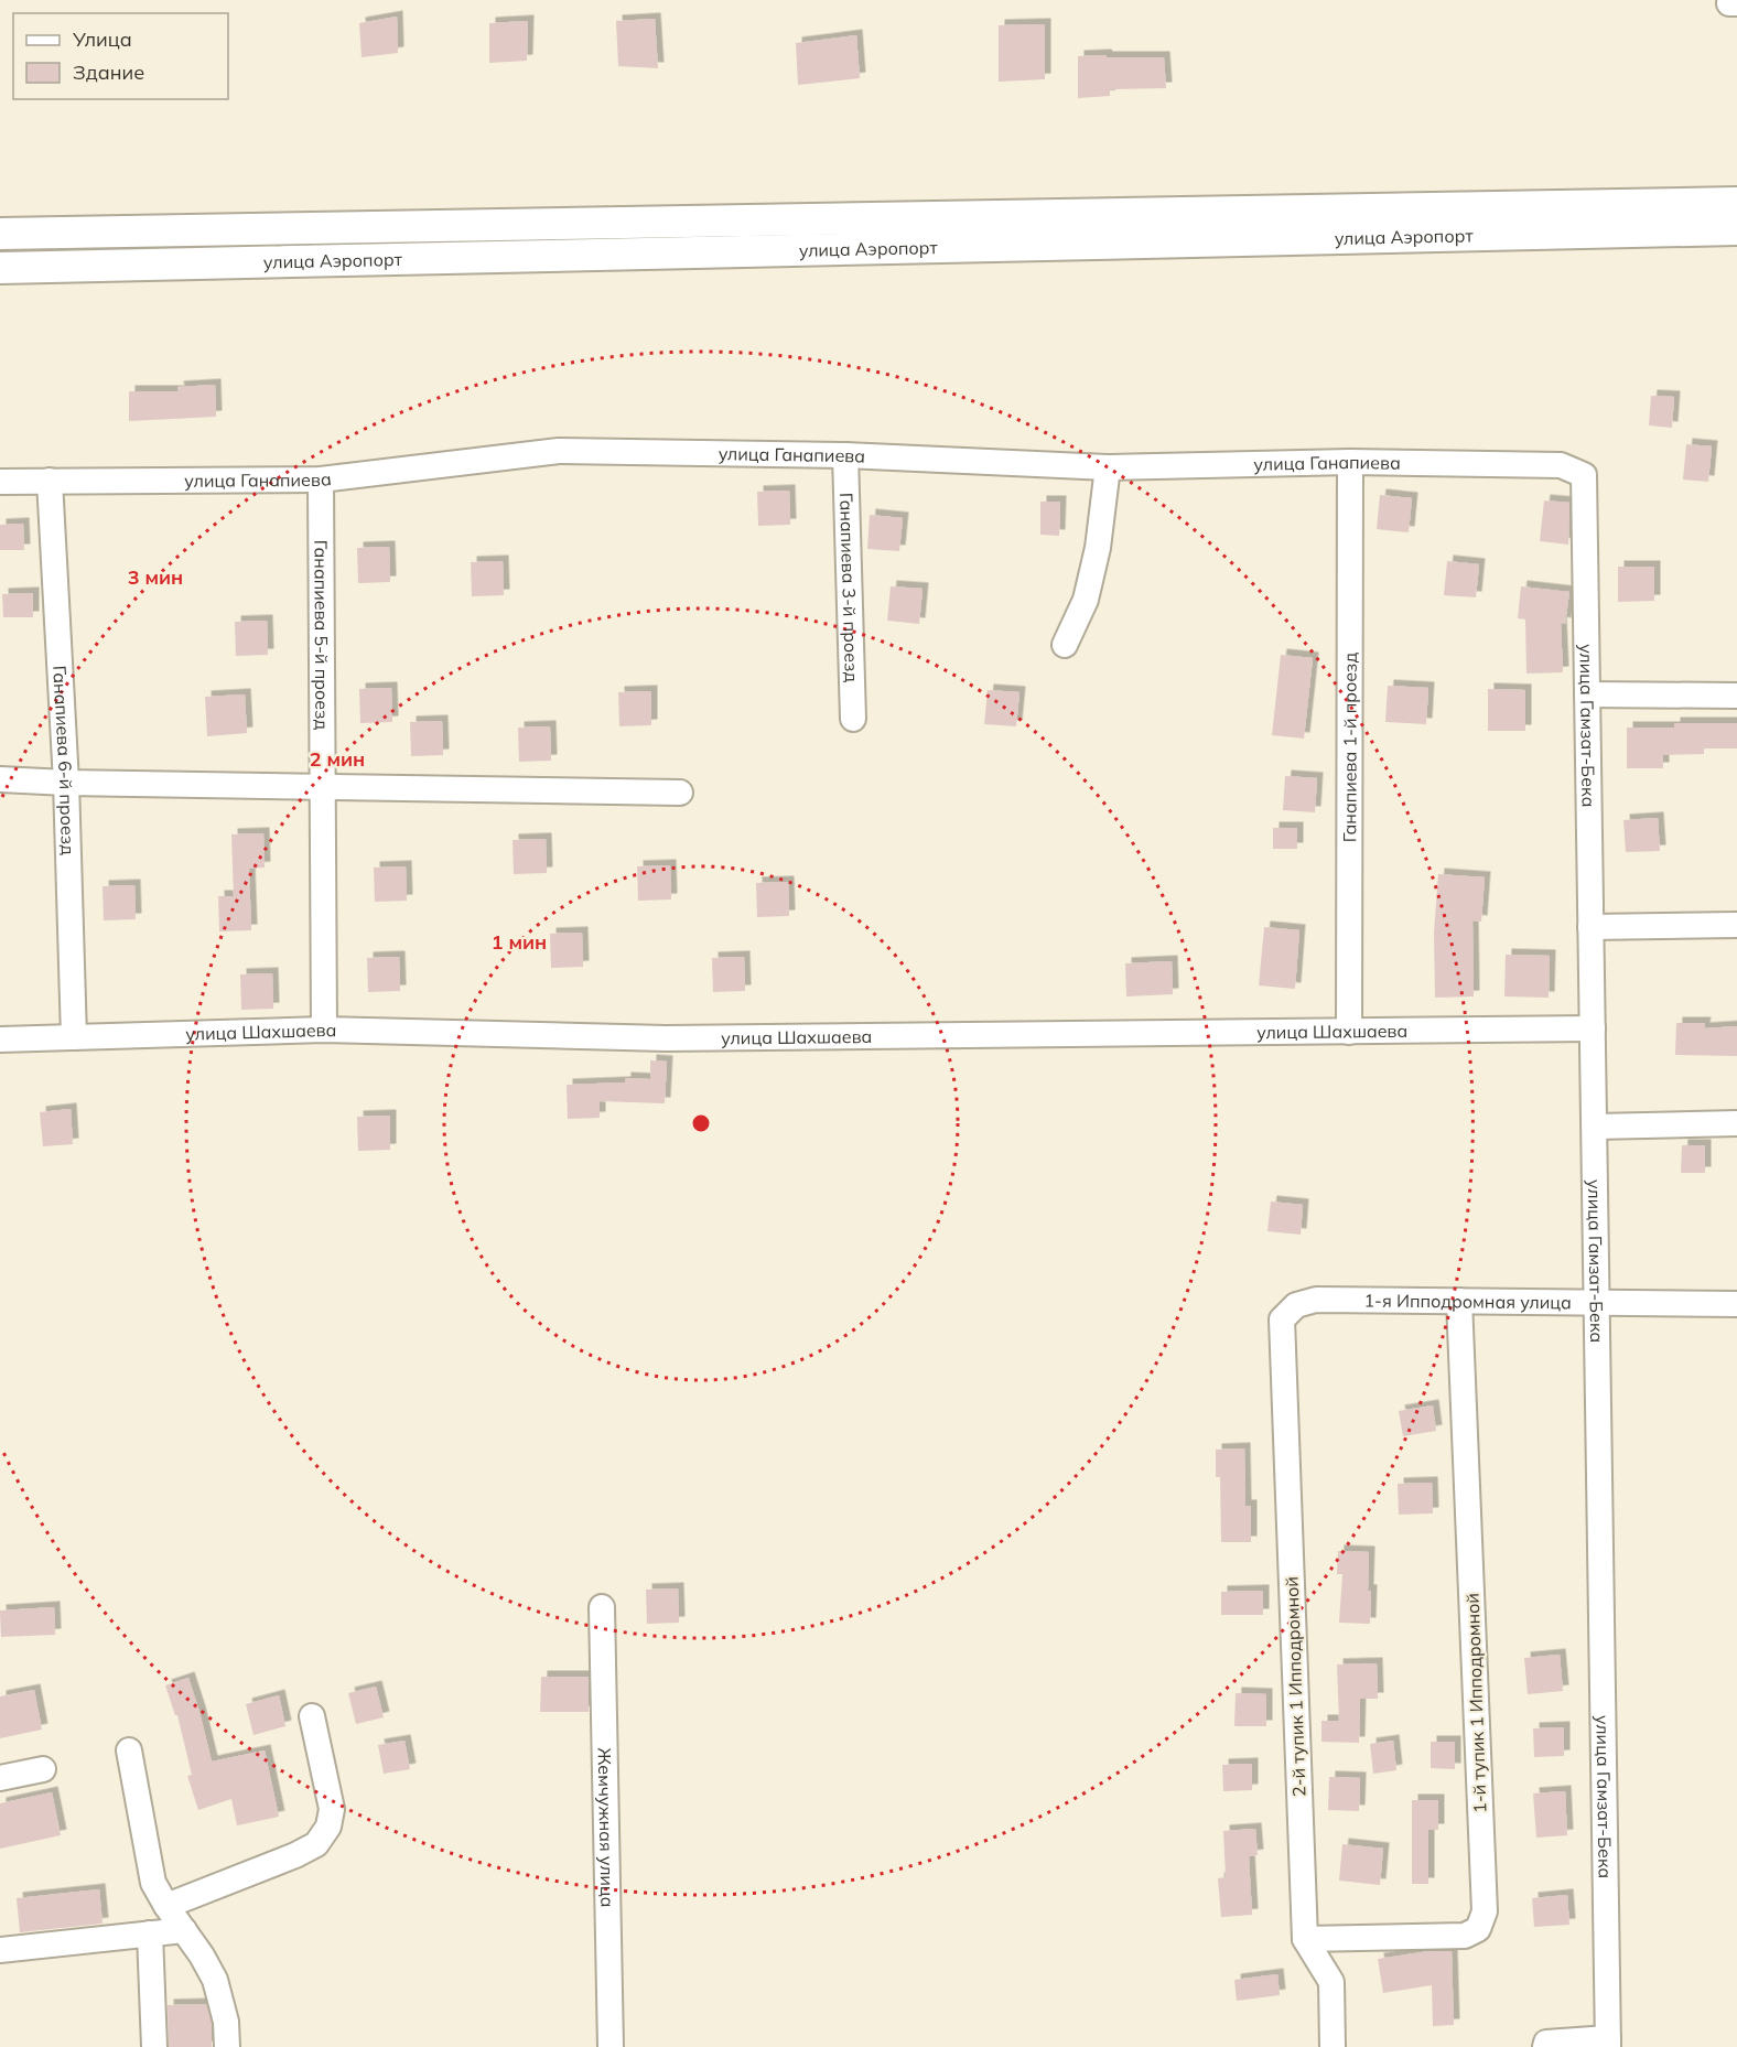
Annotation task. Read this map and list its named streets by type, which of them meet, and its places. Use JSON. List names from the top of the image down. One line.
{"streets":{"main road":["улица Аэропорт"],"street":["улица Ганапиева","Ганапиева 3-й проезд","Ганапиева 5-й проезд","улица Гамзат-Бека","Ганапиева 1-й проезд","Ганапиева 6-й проезд","улица Шахшаева","1-я Ипподромная улица","2-й тупик 1 Ипподромной","1-й тупик 1 Ипподромной","Жемчужная улица"]},"crossings":[["улица Ганапиева","Ганапиева 3-й проезд"],["улица Ганапиева","Ганапиева 5-й проезд"],["улица Ганапиева","улица Гамзат-Бека"],["улица Ганапиева","Ганапиева 1-й проезд"],["улица Ганапиева","Ганапиева 6-й проезд"],["Ганапиева 5-й проезд","улица Шахшаева"],["улица Гамзат-Бека","улица Шахшаева"],["улица Гамзат-Бека","1-я Ипподромная улица"],["Ганапиева 1-й проезд","улица Шахшаева"],["Ганапиева 6-й проезд","улица Шахшаева"],["1-я Ипподромная улица","2-й тупик 1 Ипподромной"],["1-я Ипподромная улица","1-й тупик 1 Ипподромной"],["2-й тупик 1 Ипподромной","1-й тупик 1 Ипподромной"]],"legend":["Улица","Здание"],"rings":["3 мин","2 мин","1 мин"]}
